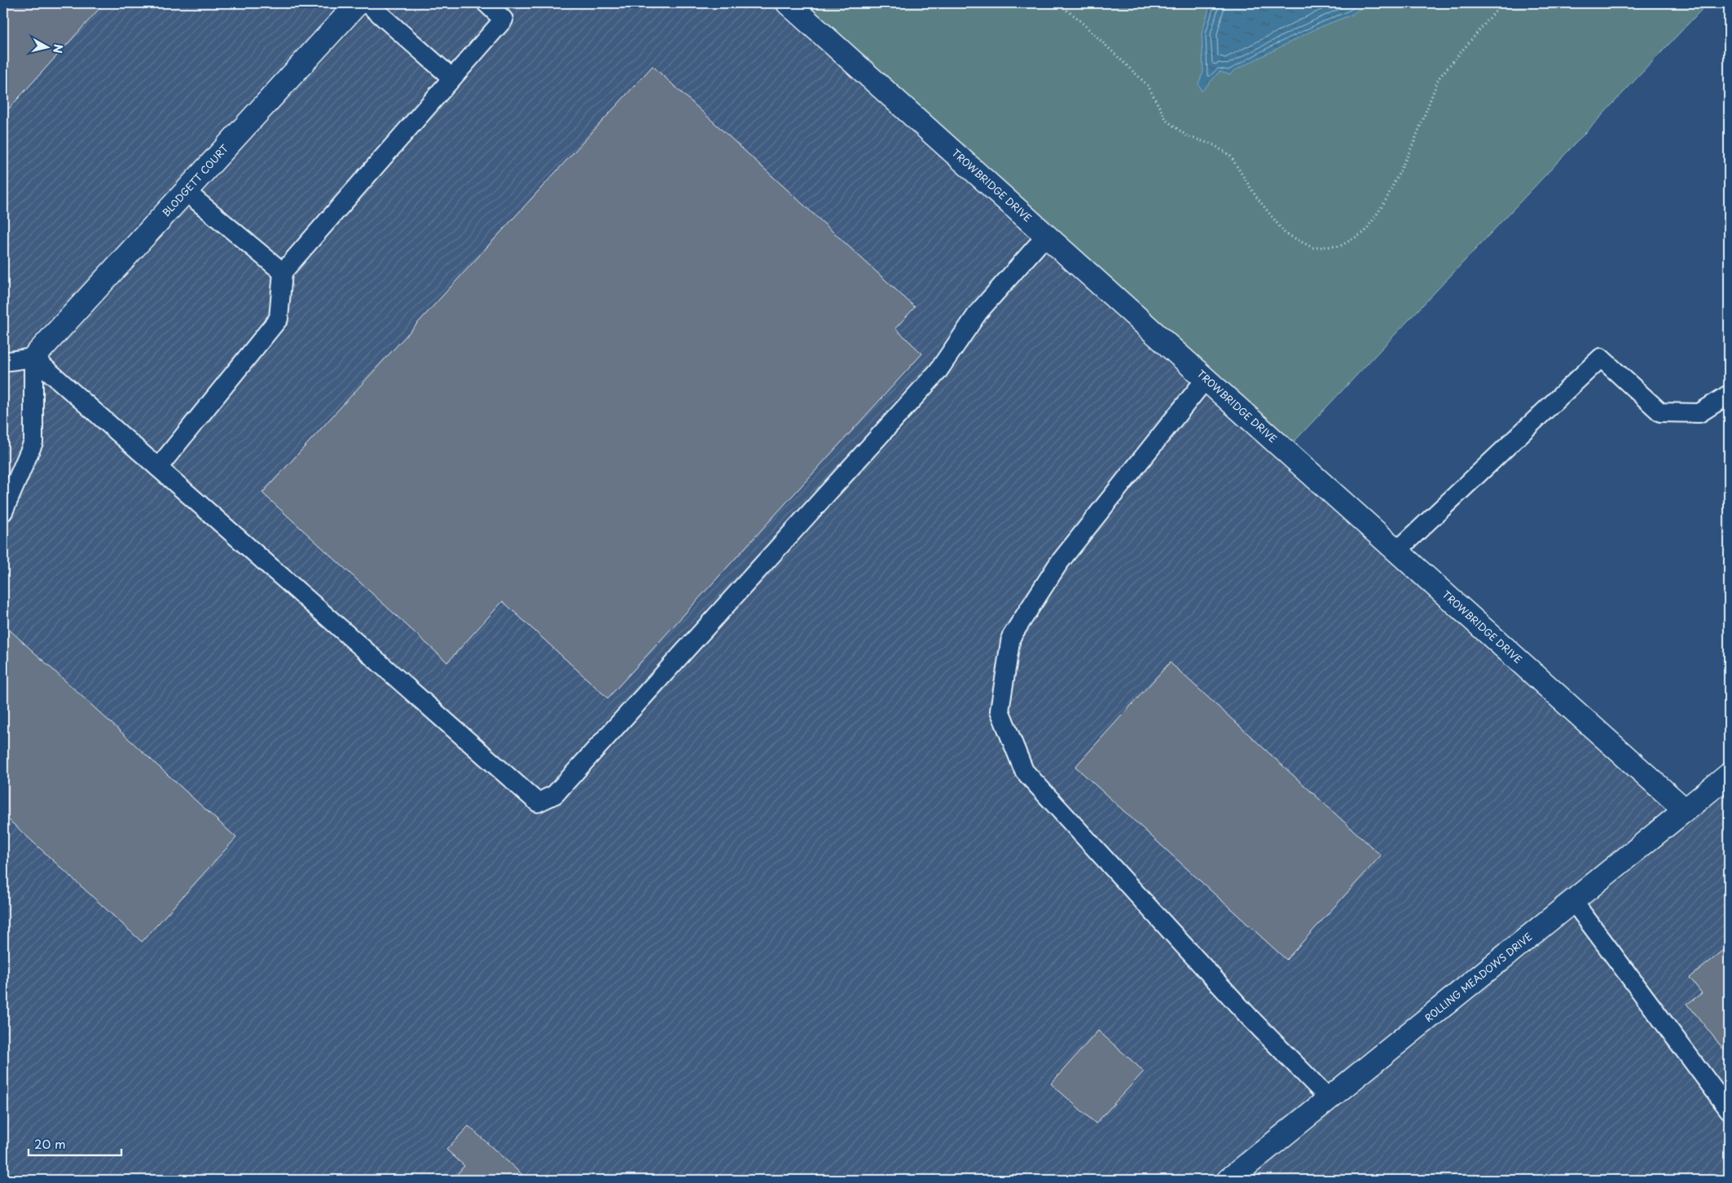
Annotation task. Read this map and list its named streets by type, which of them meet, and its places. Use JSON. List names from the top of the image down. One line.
{"streets":{"street":["BLODGETT COURT","TROWBRIDGE DRIVE","ROLLING MEADOWS DRIVE"]},"crossings":[["TROWBRIDGE DRIVE","ROLLING MEADOWS DRIVE"]],"scale_bar":"20 m","north":"right"}
